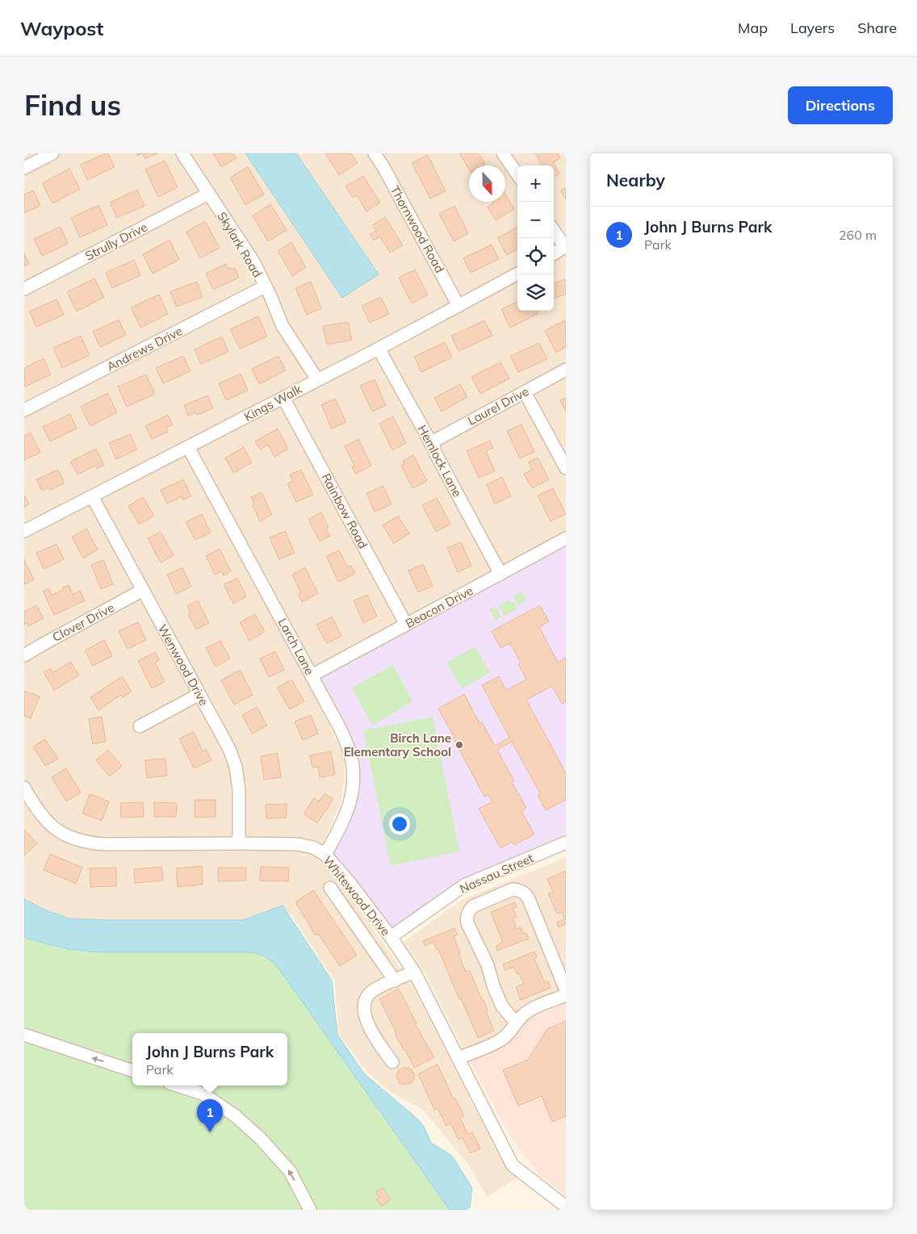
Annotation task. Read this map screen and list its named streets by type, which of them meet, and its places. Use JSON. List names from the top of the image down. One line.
{"streets":{"street":["Thornwood Road","Strully Drive","Skylark Road","Andrews Drive","Kings Walk","Laurel Drive","Hemlock Lane","Rainbow Road","Beacon Drive","Clover Drive","Larch Lane","Wenwood Drive","Nassau Street","Whitewood Drive"]},"crossings":[["Thornwood Road","Kings Walk"],["Strully Drive","Skylark Road"],["Skylark Road","Andrews Drive"],["Skylark Road","Kings Walk"],["Kings Walk","Hemlock Lane"],["Kings Walk","Rainbow Road"],["Kings Walk","Larch Lane"],["Kings Walk","Wenwood Drive"],["Laurel Drive","Hemlock Lane"],["Hemlock Lane","Beacon Drive"],["Rainbow Road","Beacon Drive"],["Beacon Drive","Larch Lane"],["Clover Drive","Wenwood Drive"],["Larch Lane","Whitewood Drive"],["Wenwood Drive","Whitewood Drive"],["Nassau Street","Whitewood Drive"]],"places":["Birch Lane Elementary School"],"north":"bottom","page":{"header":"Waypost","nav":["Map","Layers","Share"],"buttons":"Directions","title":"Find us","heading":"Nearby","map_buttons":["+","−"],"list":[{"mark":"1","name":"John J Burns Park","note":"Park","value":"260 m"}],"popup":["John J Burns Park","Park"],"pins":"1"}}
